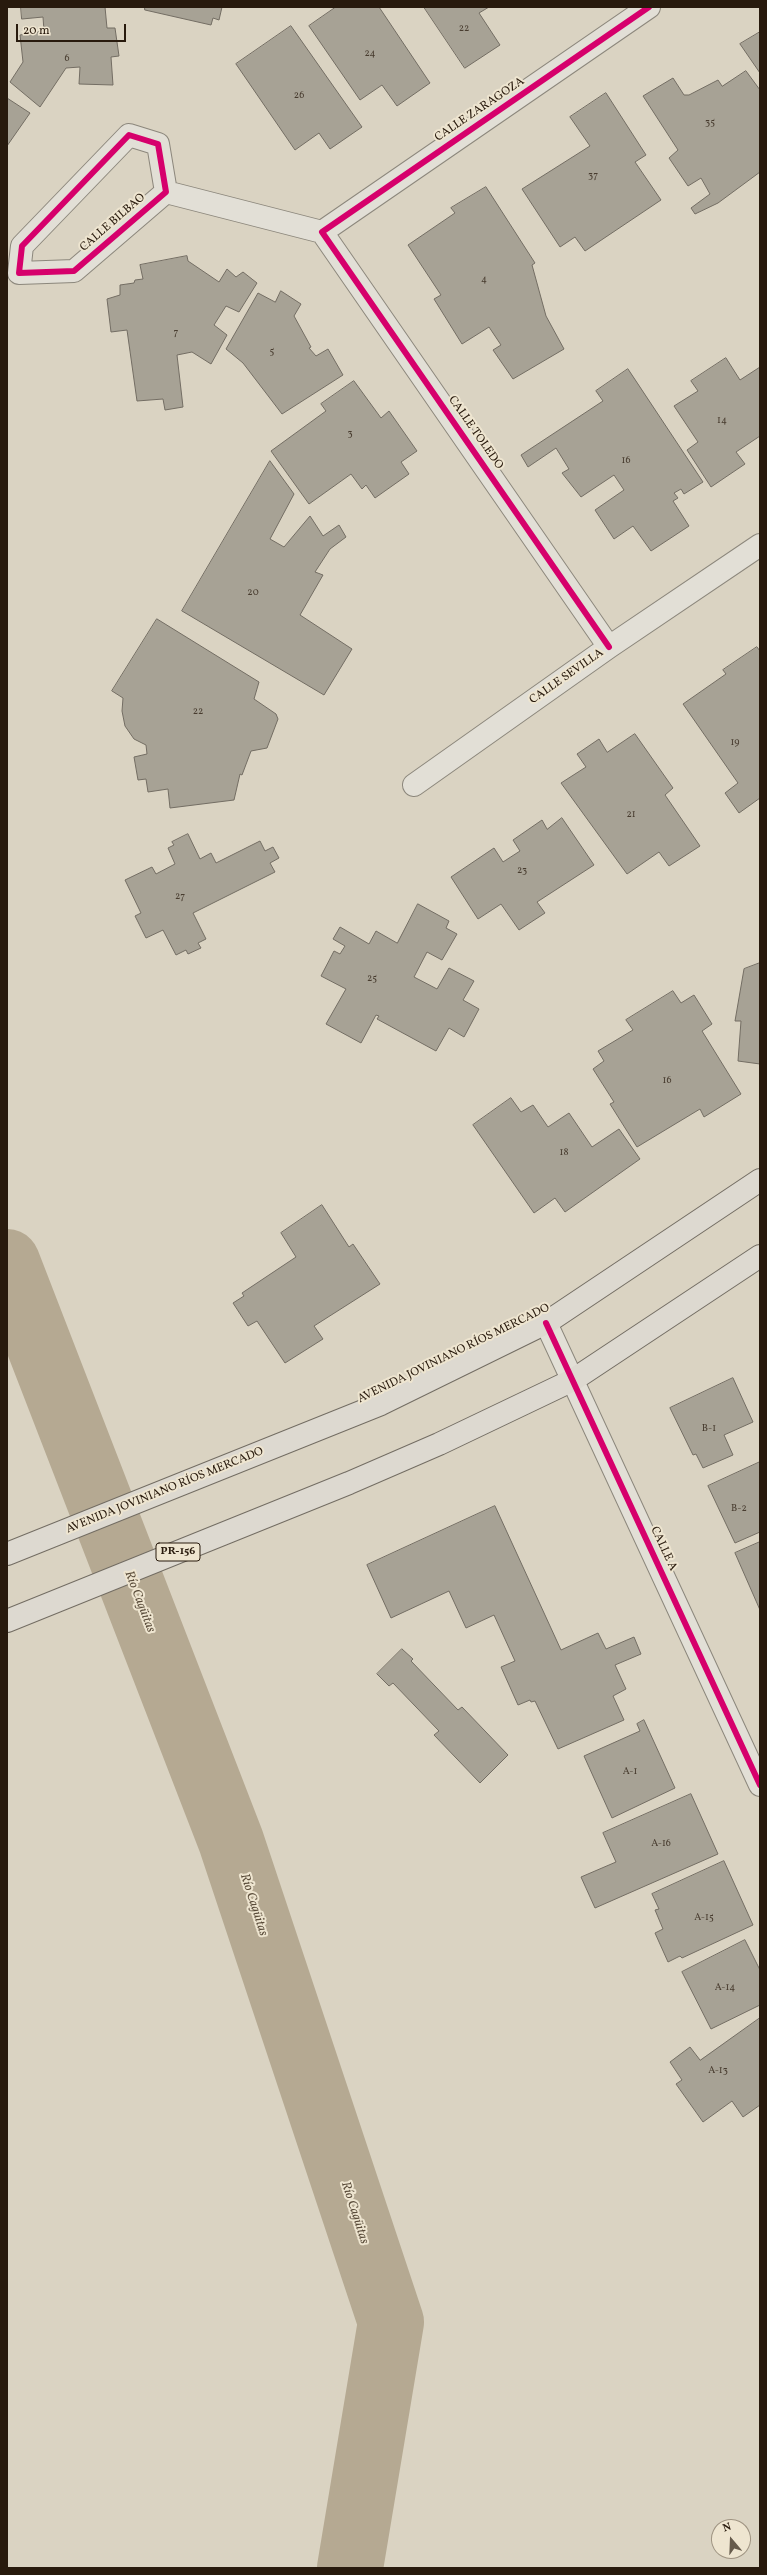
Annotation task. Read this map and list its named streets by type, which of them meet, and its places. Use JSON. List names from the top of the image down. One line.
{"streets":{"main road":["AVENIDA JOVINIANO RÍOS MERCADO","PR-156"],"street":["CALLE ZARAGOZA","CALLE BILBAO","CALLE TOLEDO","CALLE SEVILLA","CALLE A"]},"crossings":[["CALLE ZARAGOZA","CALLE TOLEDO"],["CALLE TOLEDO","CALLE SEVILLA"],["AVENIDA JOVINIANO RÍOS MERCADO","CALLE A"],["CALLE A","PR-156"]],"water":["Río Cagüitas"],"house_numbers":["22","24","6","26","35","37","4","7","5","14","3","16","20","22","19","21","23","27","25","16","18","B-1","B-2","A-1","A-16","A-15","A-14","A-13"],"scale_bar":"20 m","north":"top"}
